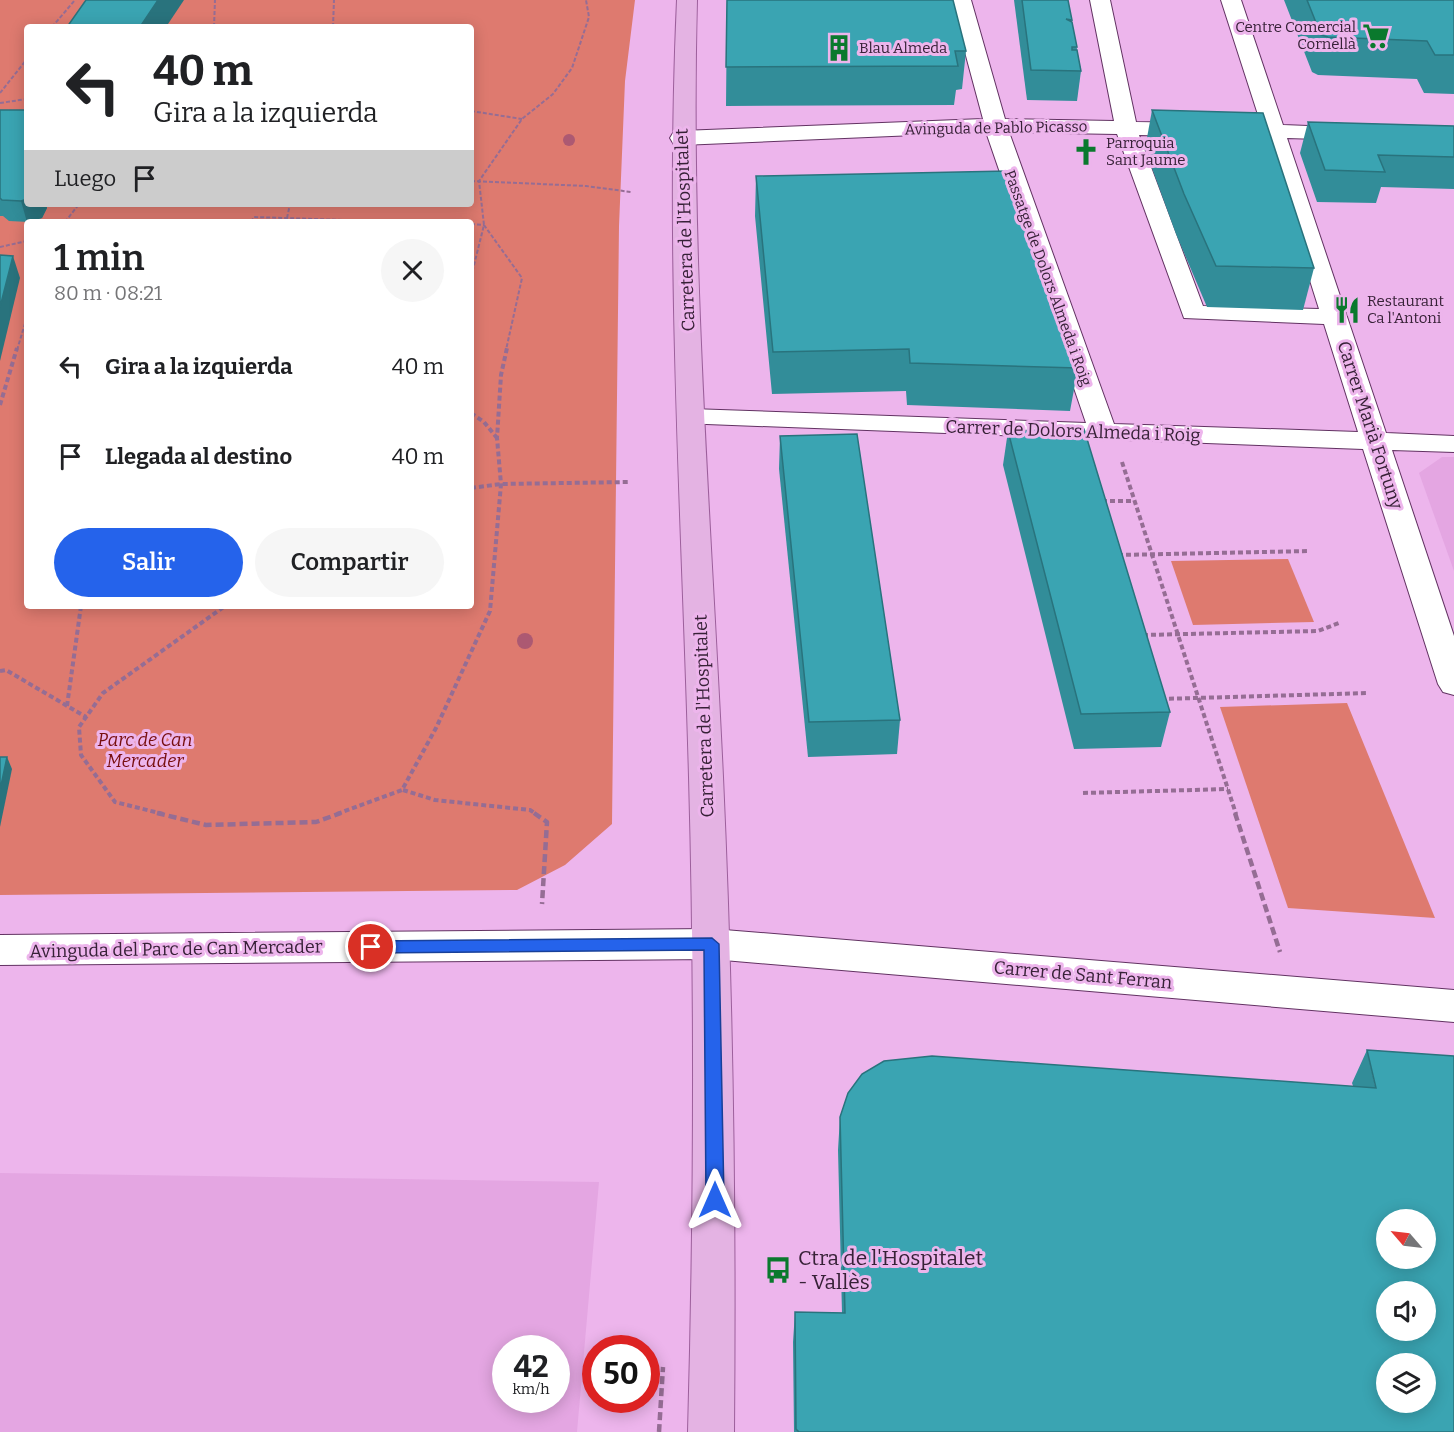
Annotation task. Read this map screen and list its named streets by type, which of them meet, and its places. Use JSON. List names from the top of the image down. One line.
{"streets":{"main road":["Carretera de l'Hospitalet"],"street":["Avinguda de Pablo Picasso","Passatge de Dolors Almeda i Roig","Carrer Marià Fortuny","Carrer de Dolors Almeda i Roig","Avinguda del Parc de Can Mercader","Carrer de Sant Ferran"]},"crossings":[["Avinguda de Pablo Picasso","Carretera de l'Hospitalet"],["Avinguda de Pablo Picasso","Passatge de Dolors Almeda i Roig"],["Avinguda de Pablo Picasso","Carrer Marià Fortuny"],["Carretera de l'Hospitalet","Carrer de Dolors Almeda i Roig"],["Carretera de l'Hospitalet","Avinguda del Parc de Can Mercader"],["Carretera de l'Hospitalet","Carrer de Sant Ferran"],["Passatge de Dolors Almeda i Roig","Carrer de Dolors Almeda i Roig"],["Carrer Marià Fortuny","Carrer de Dolors Almeda i Roig"],["Avinguda del Parc de Can Mercader","Carrer de Sant Ferran"]],"parks":["Parc de Can Mercader"],"places":{"supermarket":["Centre Comercial Cornellà"],"building":["Blau Almeda"],"church":["Parroquia Sant Jaume"],"restaurant":["Restaurant Ca l'Antoni"],"bus stop":["Ctra de l'Hospitalet - Vallès"]},"north":"top left","page":{"turn":["40 m","Gira a la izquierda"],"then":"Luego","heading":["1 min","80 m · 08:21"],"list":[{"name":"Gira a la izquierda","value":"40 m"},{"name":"Llegada al destino","value":"40 m"}],"buttons":["Salir","Compartir"],"speed":"42 km/h","limit":"50"}}
